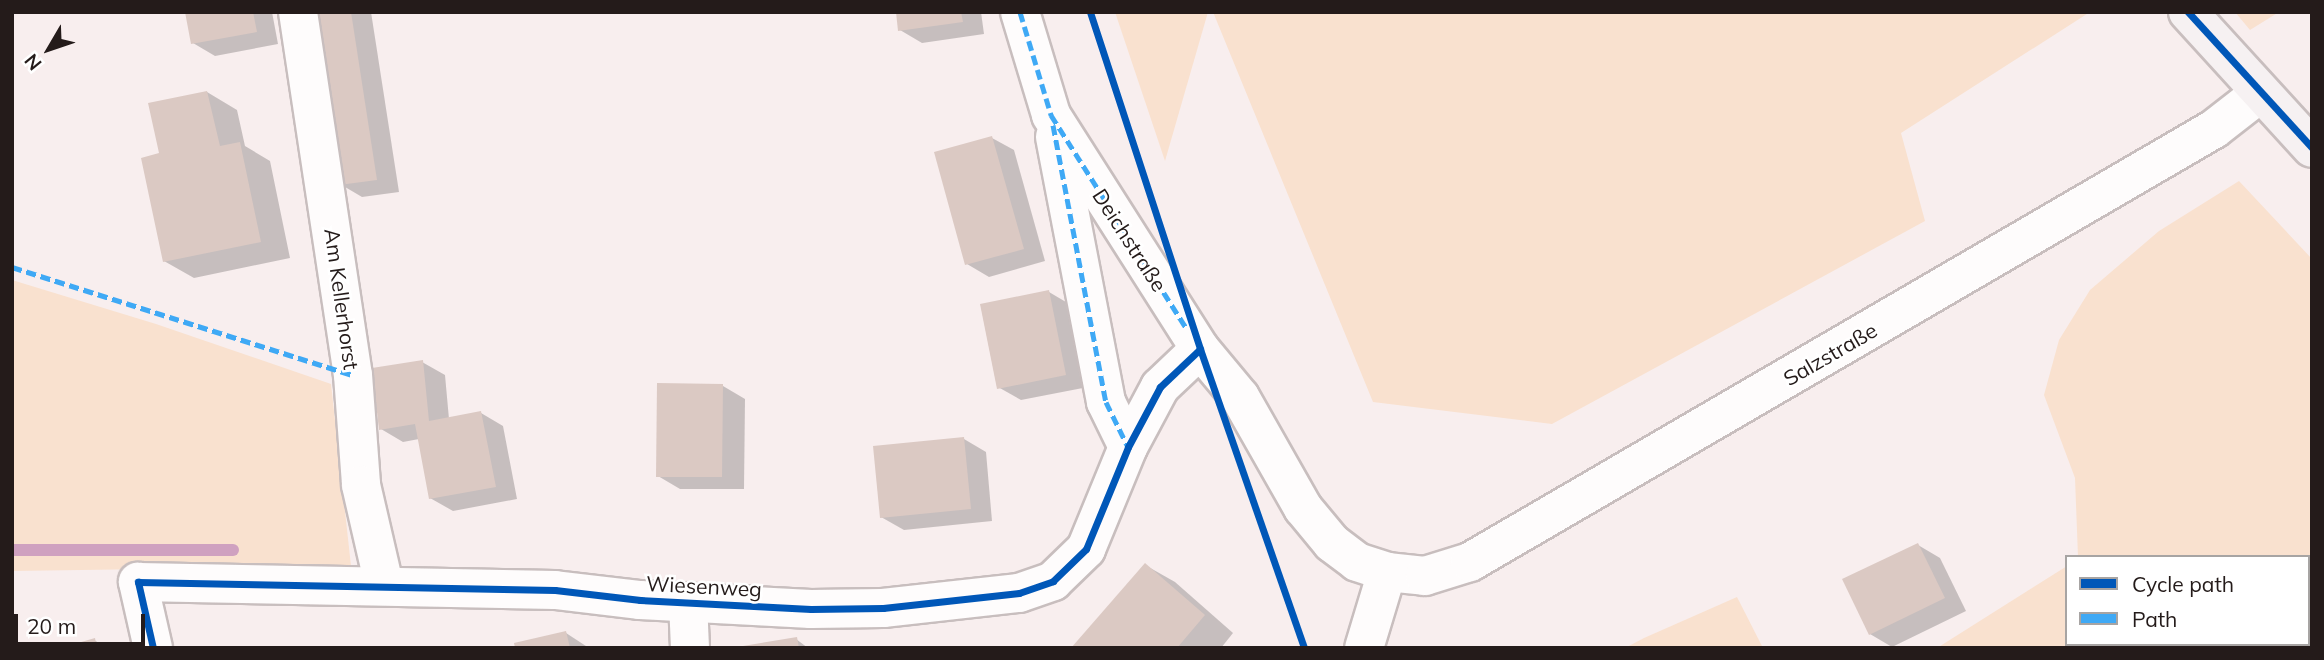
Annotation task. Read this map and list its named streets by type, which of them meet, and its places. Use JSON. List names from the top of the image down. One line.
{"streets":{"street":["Deichstraße","Am Kellerhorst","Salzstraße","Wiesenweg"]},"crossings":[["Deichstraße","Salzstraße"],["Deichstraße","Wiesenweg"],["Am Kellerhorst","Wiesenweg"]],"legend":["Cycle path","Path"],"scale_bar":"20 m","north":"bottom left"}
